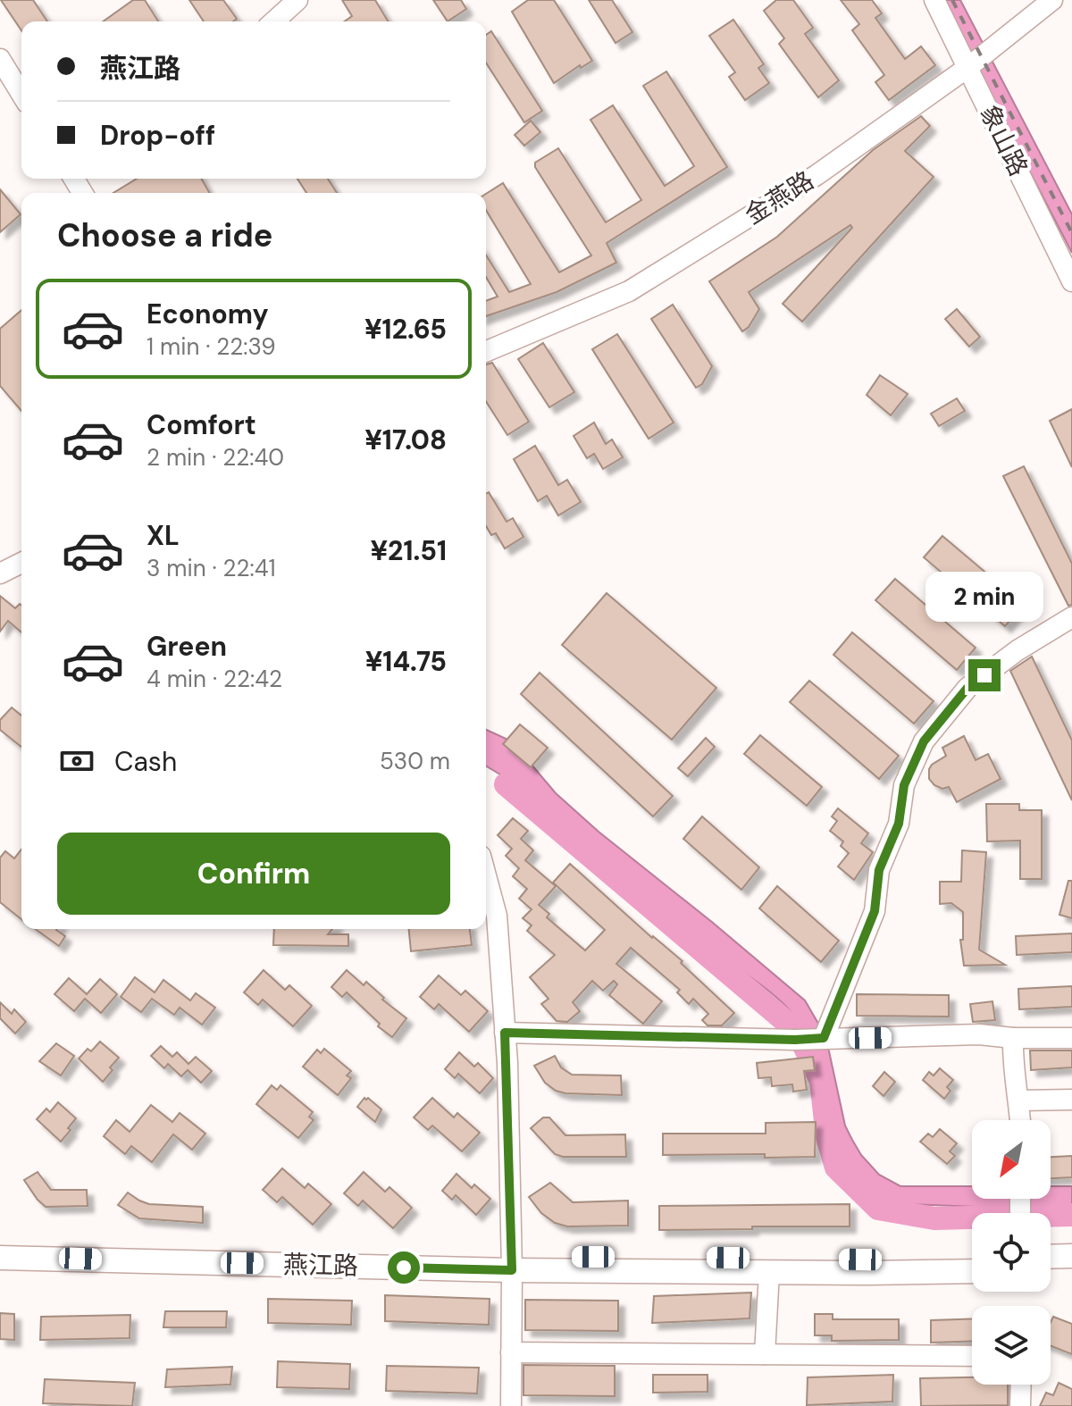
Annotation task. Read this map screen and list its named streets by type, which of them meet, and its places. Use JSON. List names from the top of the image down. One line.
{"streets":{"main road":["燕江路"],"street":["象山路","金燕路"]},"crossings":[["象山路","金燕路"]],"north":"bottom left","page":{"banner":["燕江路","Drop-off"],"heading":"Choose a ride","list":[{"name":"Economy","note":"1 min · 22:39","value":"¥12.65"},{"name":"Comfort","note":"2 min · 22:40","value":"¥17.08"},{"name":"XL","note":"3 min · 22:41","value":"¥21.51"},{"name":"Green","note":"4 min · 22:42","value":"¥14.75"}],"bubble":"2 min","pay":["Cash","530 m"],"buttons":"Confirm"}}
